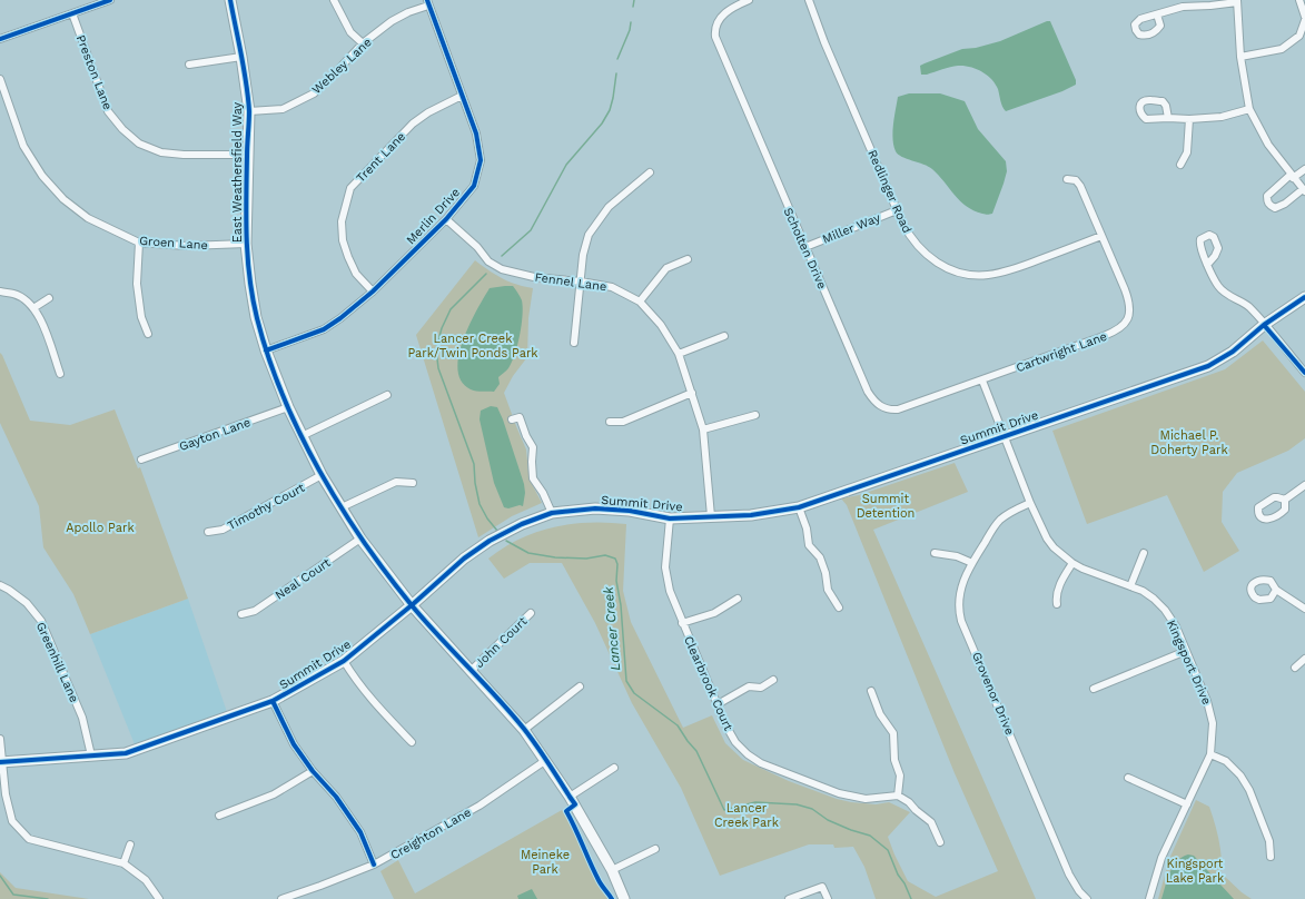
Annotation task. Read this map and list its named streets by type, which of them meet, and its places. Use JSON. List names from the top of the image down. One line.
{"streets":{"street":["Webley Lane","Preston Lane","Trent Lane","East Weathersfield Way","Redlinger Road","Merlin Drive","Miller Way","Groen Lane","Scholten Drive","Fennel Lane","Cartwright Lane","Summit Drive","Gayton Lane","Timothy Court","Neal Court","John Court","Greenhill Lane","Kingsport Drive","Clearbrook Court","Grovenor Drive","Creighton Lane"]},"crossings":[["Webley Lane","East Weathersfield Way"],["Webley Lane","Merlin Drive"],["Preston Lane","East Weathersfield Way"],["Trent Lane","Merlin Drive"],["East Weathersfield Way","Merlin Drive"],["East Weathersfield Way","Groen Lane"],["East Weathersfield Way","Summit Drive"],["East Weathersfield Way","Gayton Lane"],["East Weathersfield Way","Timothy Court"],["East Weathersfield Way","Neal Court"],["East Weathersfield Way","John Court"],["East Weathersfield Way","Creighton Lane"],["Redlinger Road","Miller Way"],["Redlinger Road","Cartwright Lane"],["Merlin Drive","Fennel Lane"],["Miller Way","Scholten Drive"],["Scholten Drive","Cartwright Lane"],["Scholten Drive","Kingsport Drive"],["Fennel Lane","Summit Drive"],["Cartwright Lane","Kingsport Drive"],["Summit Drive","Greenhill Lane"],["Summit Drive","Kingsport Drive"],["Summit Drive","Clearbrook Court"],["Kingsport Drive","Grovenor Drive"]],"water":["Lancer Creek"],"parks":["Lancer Creek Park/Twin Ponds Park","Michael P. Doherty Park","Summit Detention","Apollo Park","Lancer Creek Park","Meineke Park","Kingsport Lake Park"]}
